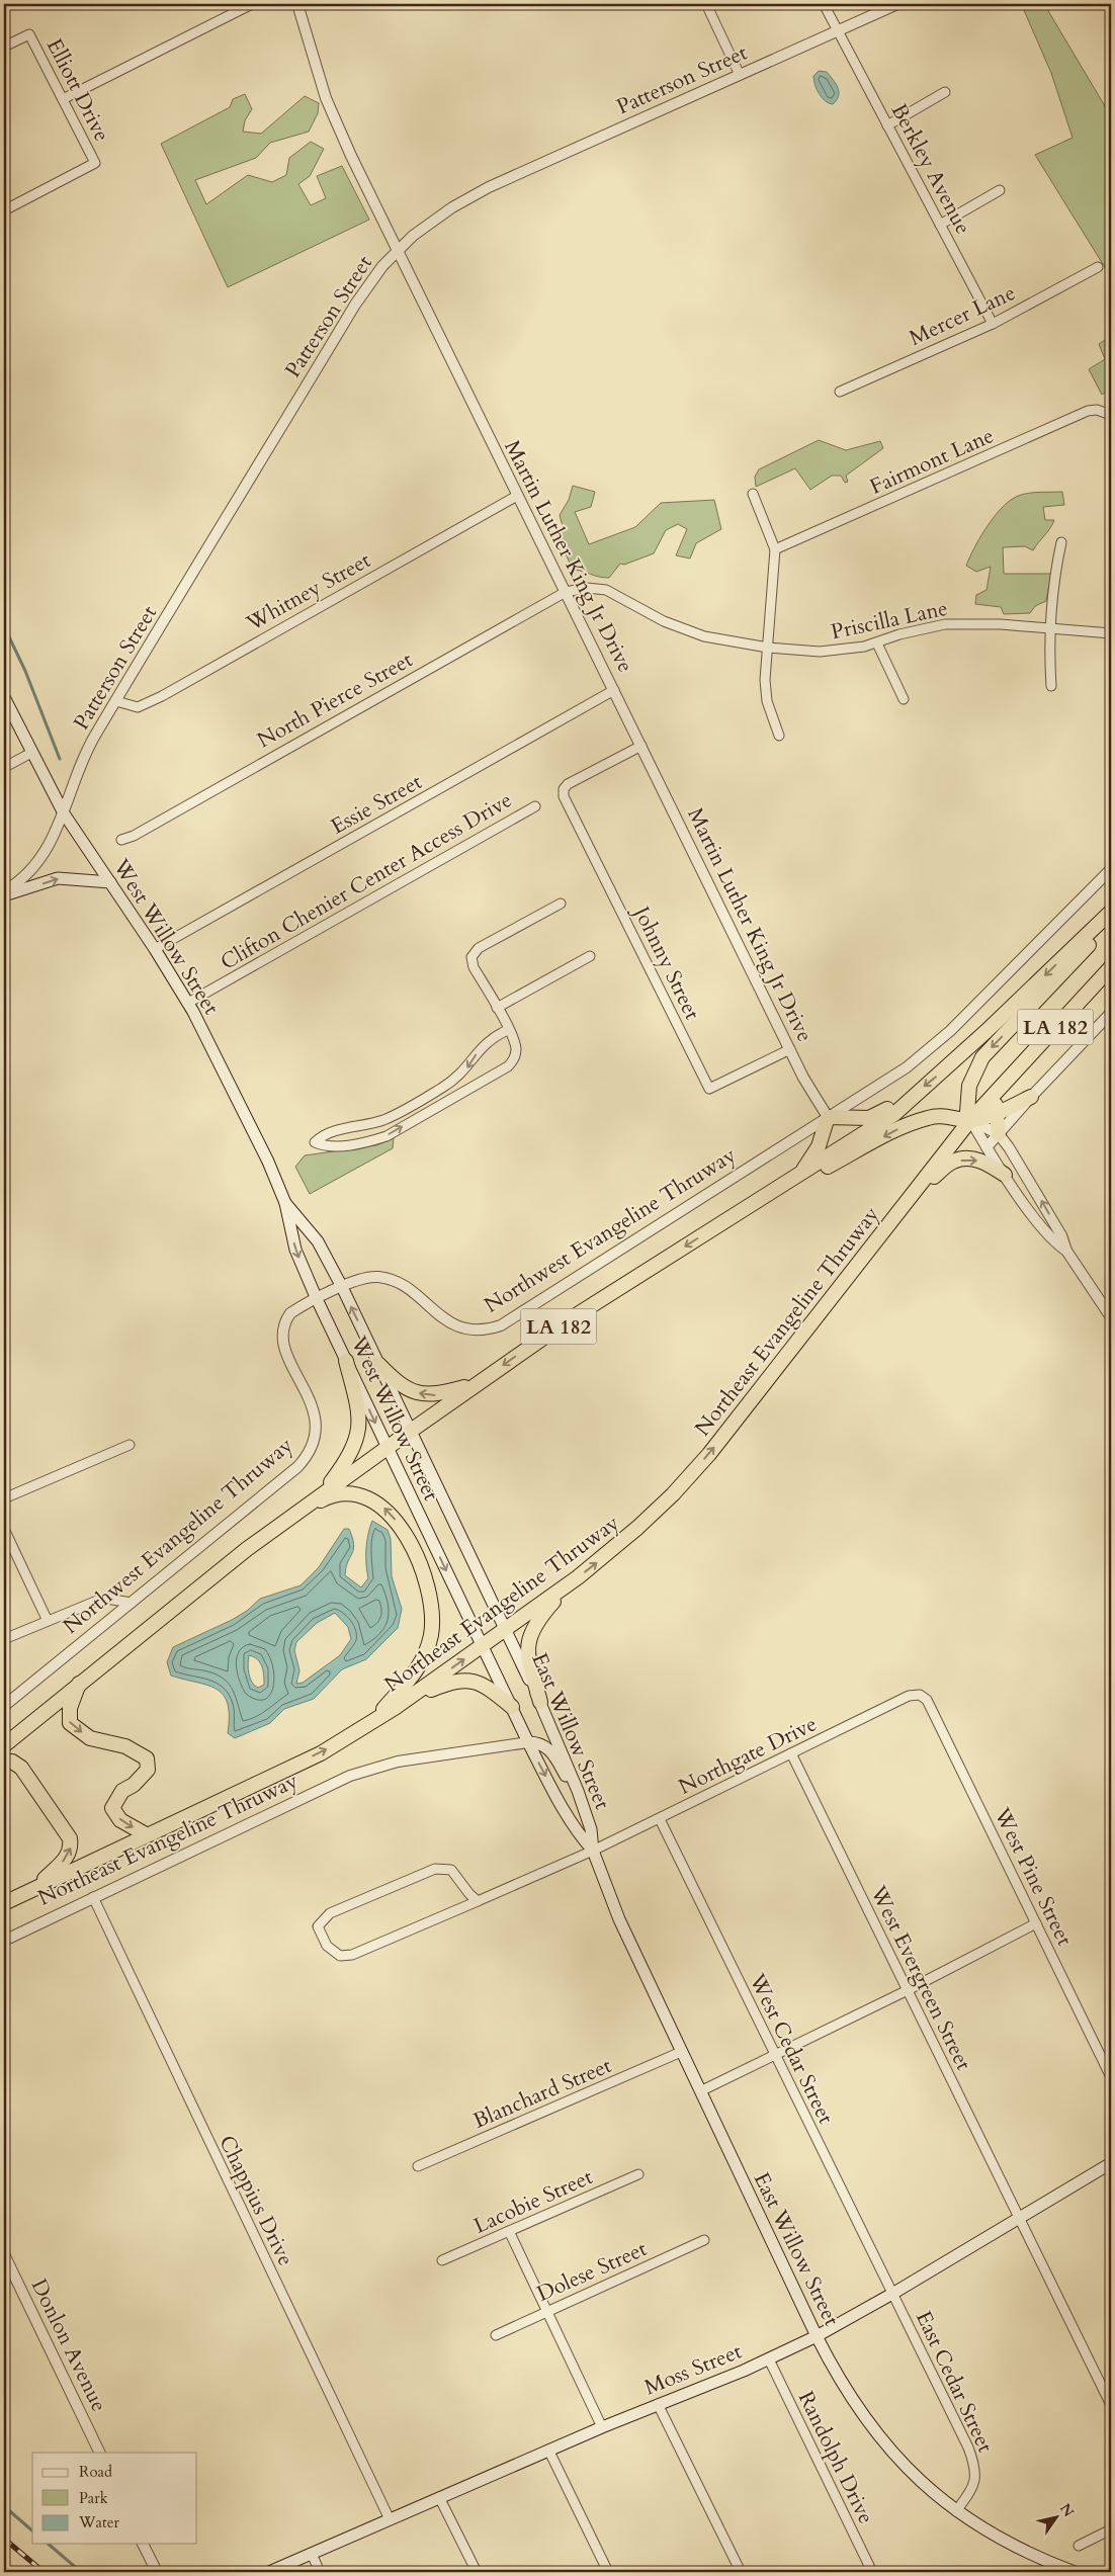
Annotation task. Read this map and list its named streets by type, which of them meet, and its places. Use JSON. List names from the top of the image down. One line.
{"streets":{"highway":["LA 182","Northeast Evangeline Thruway"],"main road":["West Willow Street","East Willow Street","Moss Street"],"street":["Patterson Street","Elliott Drive","Berkley Avenue","Mercer Lane","Fairmont Lane","Martin Luther King Jr Drive","Whitney Street","Priscilla Lane","North Pierce Street","Essie Street","Clifton Chenier Center Access Drive","Johnny Street","Northwest Evangeline Thruway","Northgate Drive","West Pine Street","West Evergreen Street","West Cedar Street","Blanchard Street","Chappius Drive","Lacobie Street","Dolese Street","Donlon Avenue","East Cedar Street","Randolph Drive"]},"crossings":[["Patterson Street","Berkley Avenue"],["Patterson Street","Martin Luther King Jr Drive"],["Patterson Street","Whitney Street"],["Patterson Street","West Willow Street"],["Berkley Avenue","Mercer Lane"],["Martin Luther King Jr Drive","Whitney Street"],["Martin Luther King Jr Drive","Priscilla Lane"],["Martin Luther King Jr Drive","North Pierce Street"],["Martin Luther King Jr Drive","Essie Street"],["Martin Luther King Jr Drive","Johnny Street"],["Martin Luther King Jr Drive","Northwest Evangeline Thruway"],["Priscilla Lane","North Pierce Street"],["Essie Street","West Willow Street"],["Clifton Chenier Center Access Drive","West Willow Street"],["West Willow Street","LA 182"],["West Willow Street","Northwest Evangeline Thruway"],["West Willow Street","Northeast Evangeline Thruway"],["West Willow Street","East Willow Street"],["Northeast Evangeline Thruway","East Willow Street"],["Northeast Evangeline Thruway","Chappius Drive"],["East Willow Street","Northgate Drive"],["East Willow Street","Blanchard Street"],["East Willow Street","Moss Street"],["East Willow Street","East Cedar Street"],["Northgate Drive","West Pine Street"],["Northgate Drive","West Evergreen Street"],["Northgate Drive","West Cedar Street"],["West Evergreen Street","Moss Street"],["West Cedar Street","Moss Street"],["West Cedar Street","East Cedar Street"],["Chappius Drive","Moss Street"],["Moss Street","East Cedar Street"],["Moss Street","Randolph Drive"]],"legend":["Road","Park","Water"],"north":"top right"}
